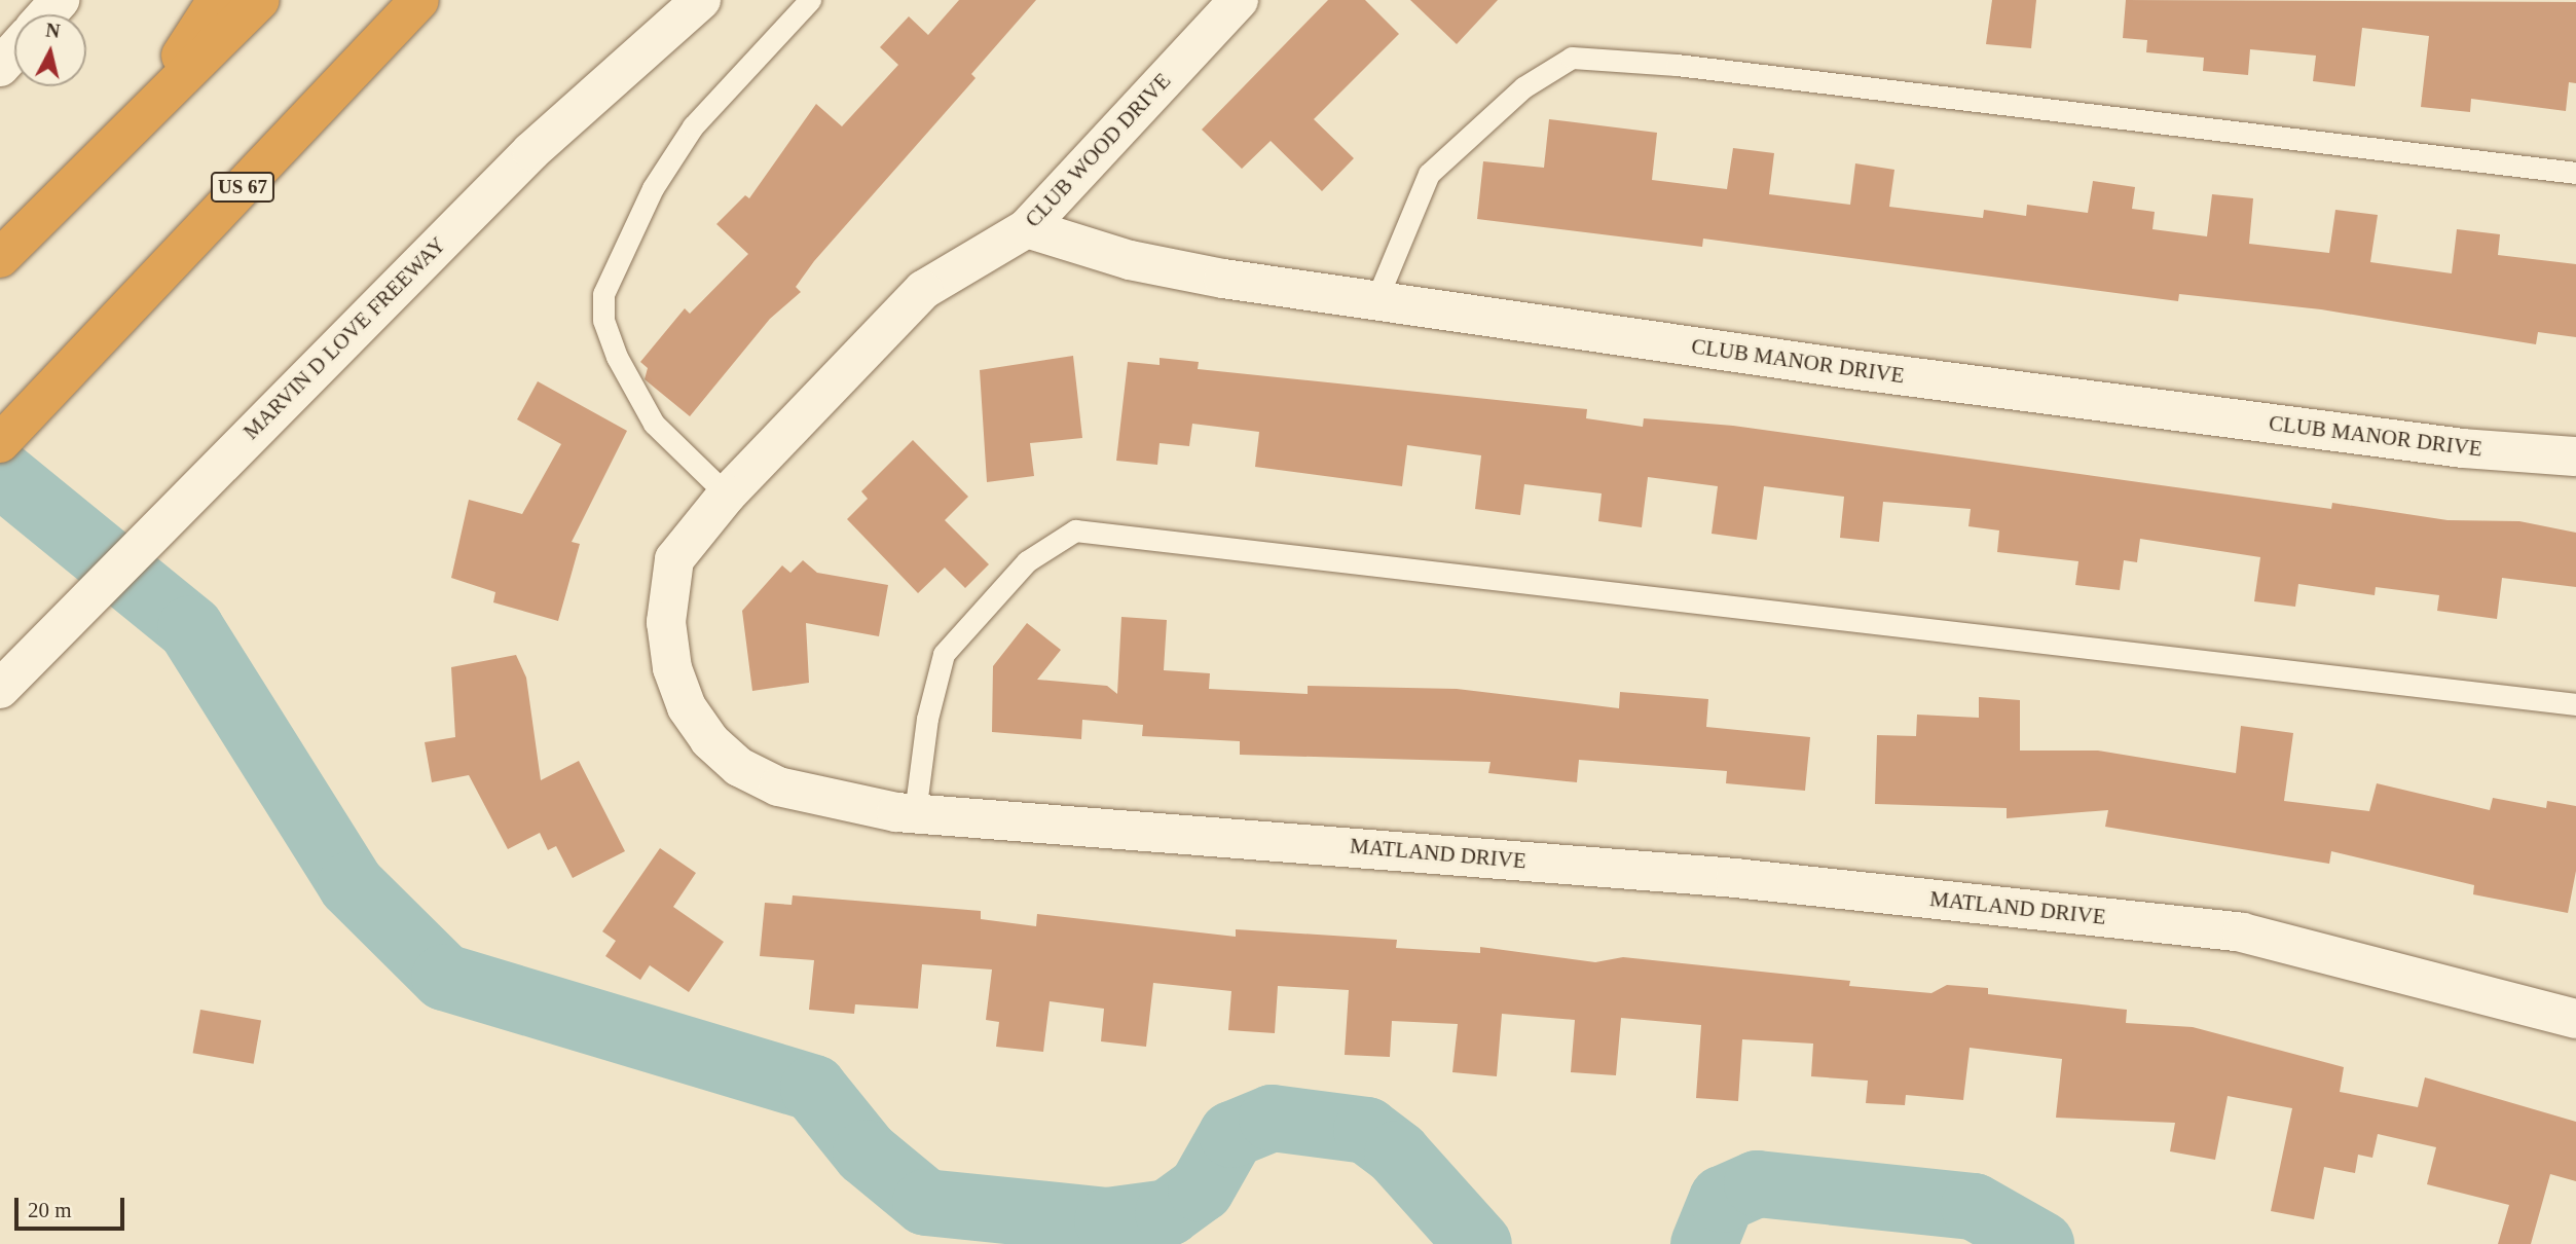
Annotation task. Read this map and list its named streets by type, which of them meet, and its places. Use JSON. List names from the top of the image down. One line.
{"streets":{"highway":["US 67"],"street":["CLUB WOOD DRIVE","MARVIN D LOVE FREEWAY","CLUB MANOR DRIVE","MATLAND DRIVE"]},"crossings":[["CLUB WOOD DRIVE","CLUB MANOR DRIVE"],["CLUB WOOD DRIVE","MATLAND DRIVE"]],"scale_bar":"20 m","north":"top"}
